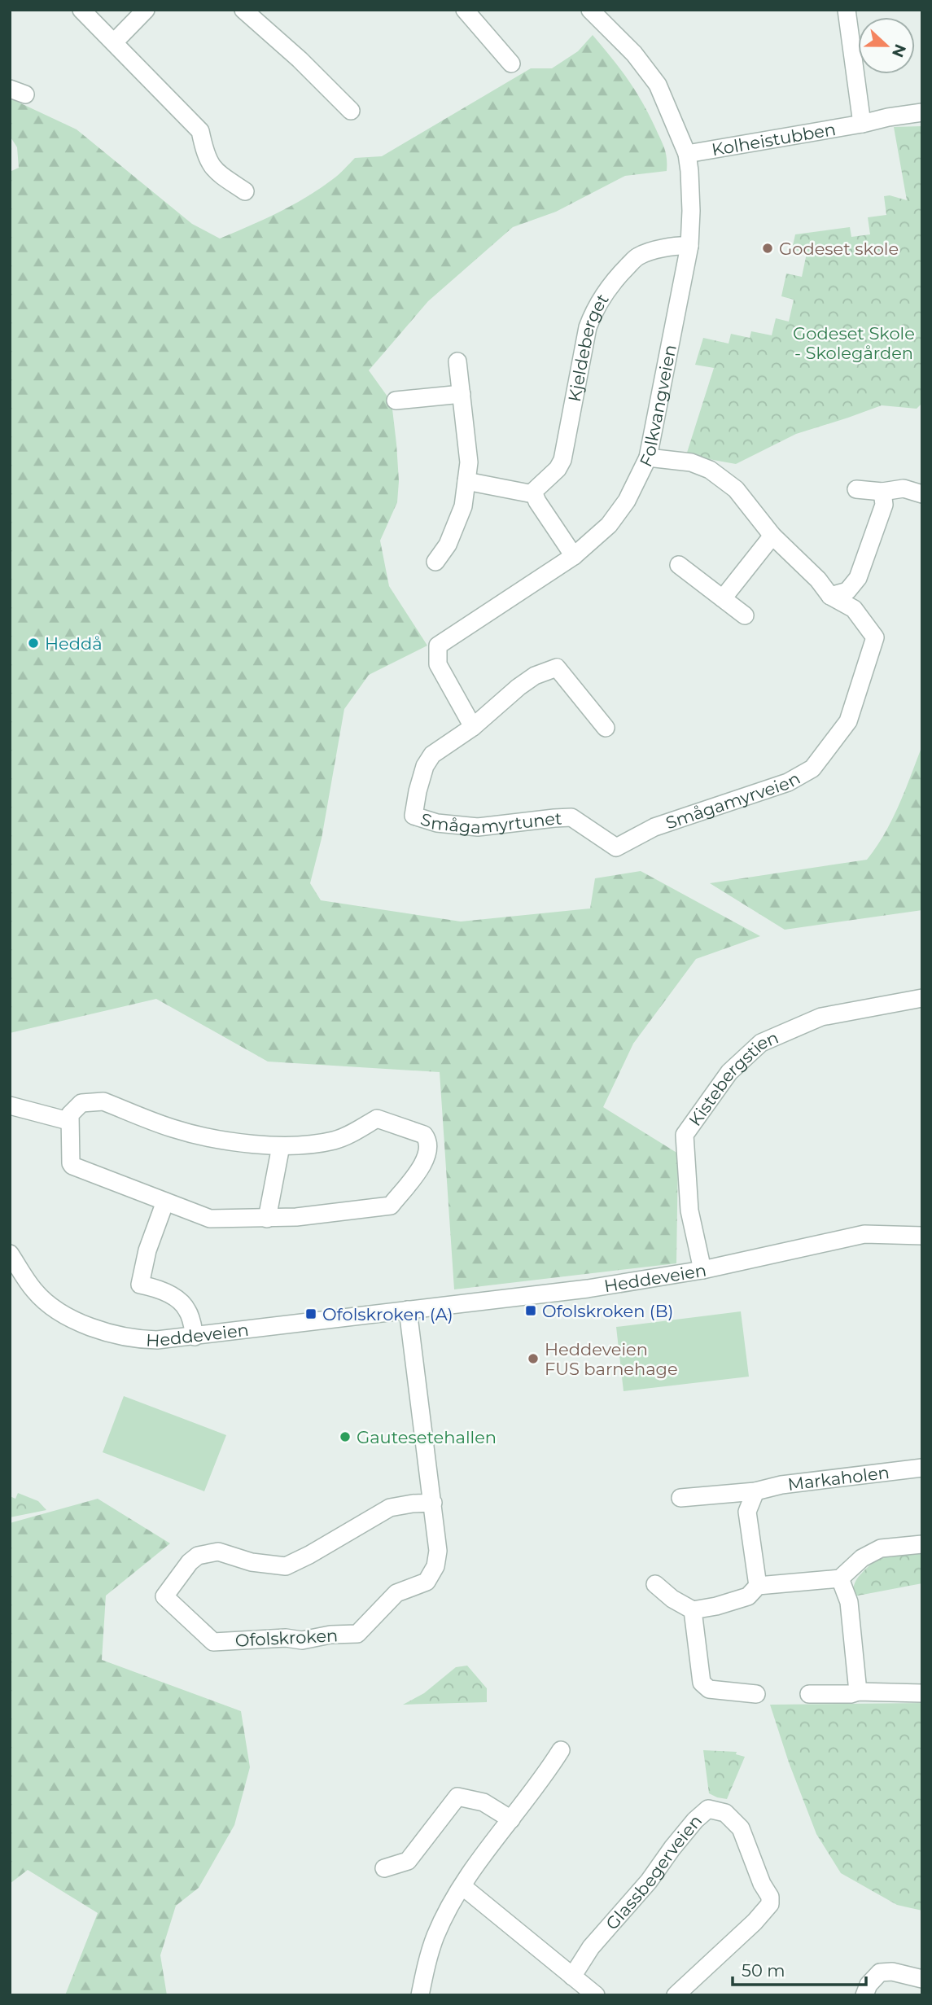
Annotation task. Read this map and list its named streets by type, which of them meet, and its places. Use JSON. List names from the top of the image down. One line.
{"streets":{"street":["Kolheistubben","Kjeldeberget","Folkvangveien","Smågamyrveien","Smågamyrtunet","Kistebergstien","Heddeveien","Markaholen","Ofolskroken","Glassbegerveien"]},"crossings":[["Kolheistubben","Folkvangveien"],["Kjeldeberget","Folkvangveien"],["Folkvangveien","Smågamyrveien"],["Folkvangveien","Smågamyrtunet"],["Smågamyrveien","Smågamyrtunet"],["Kistebergstien","Heddeveien"],["Heddeveien","Ofolskroken"]],"parks":["Godeset Skole - Skolegården"],"places":{"other":["Godeset skole","Heddå","Heddeveien FUS barnehage","Gautesetehallen"],"transit":["Ofolskroken (B)","Ofolskroken (A)"]},"scale_bar":"50 m","north":"right"}
